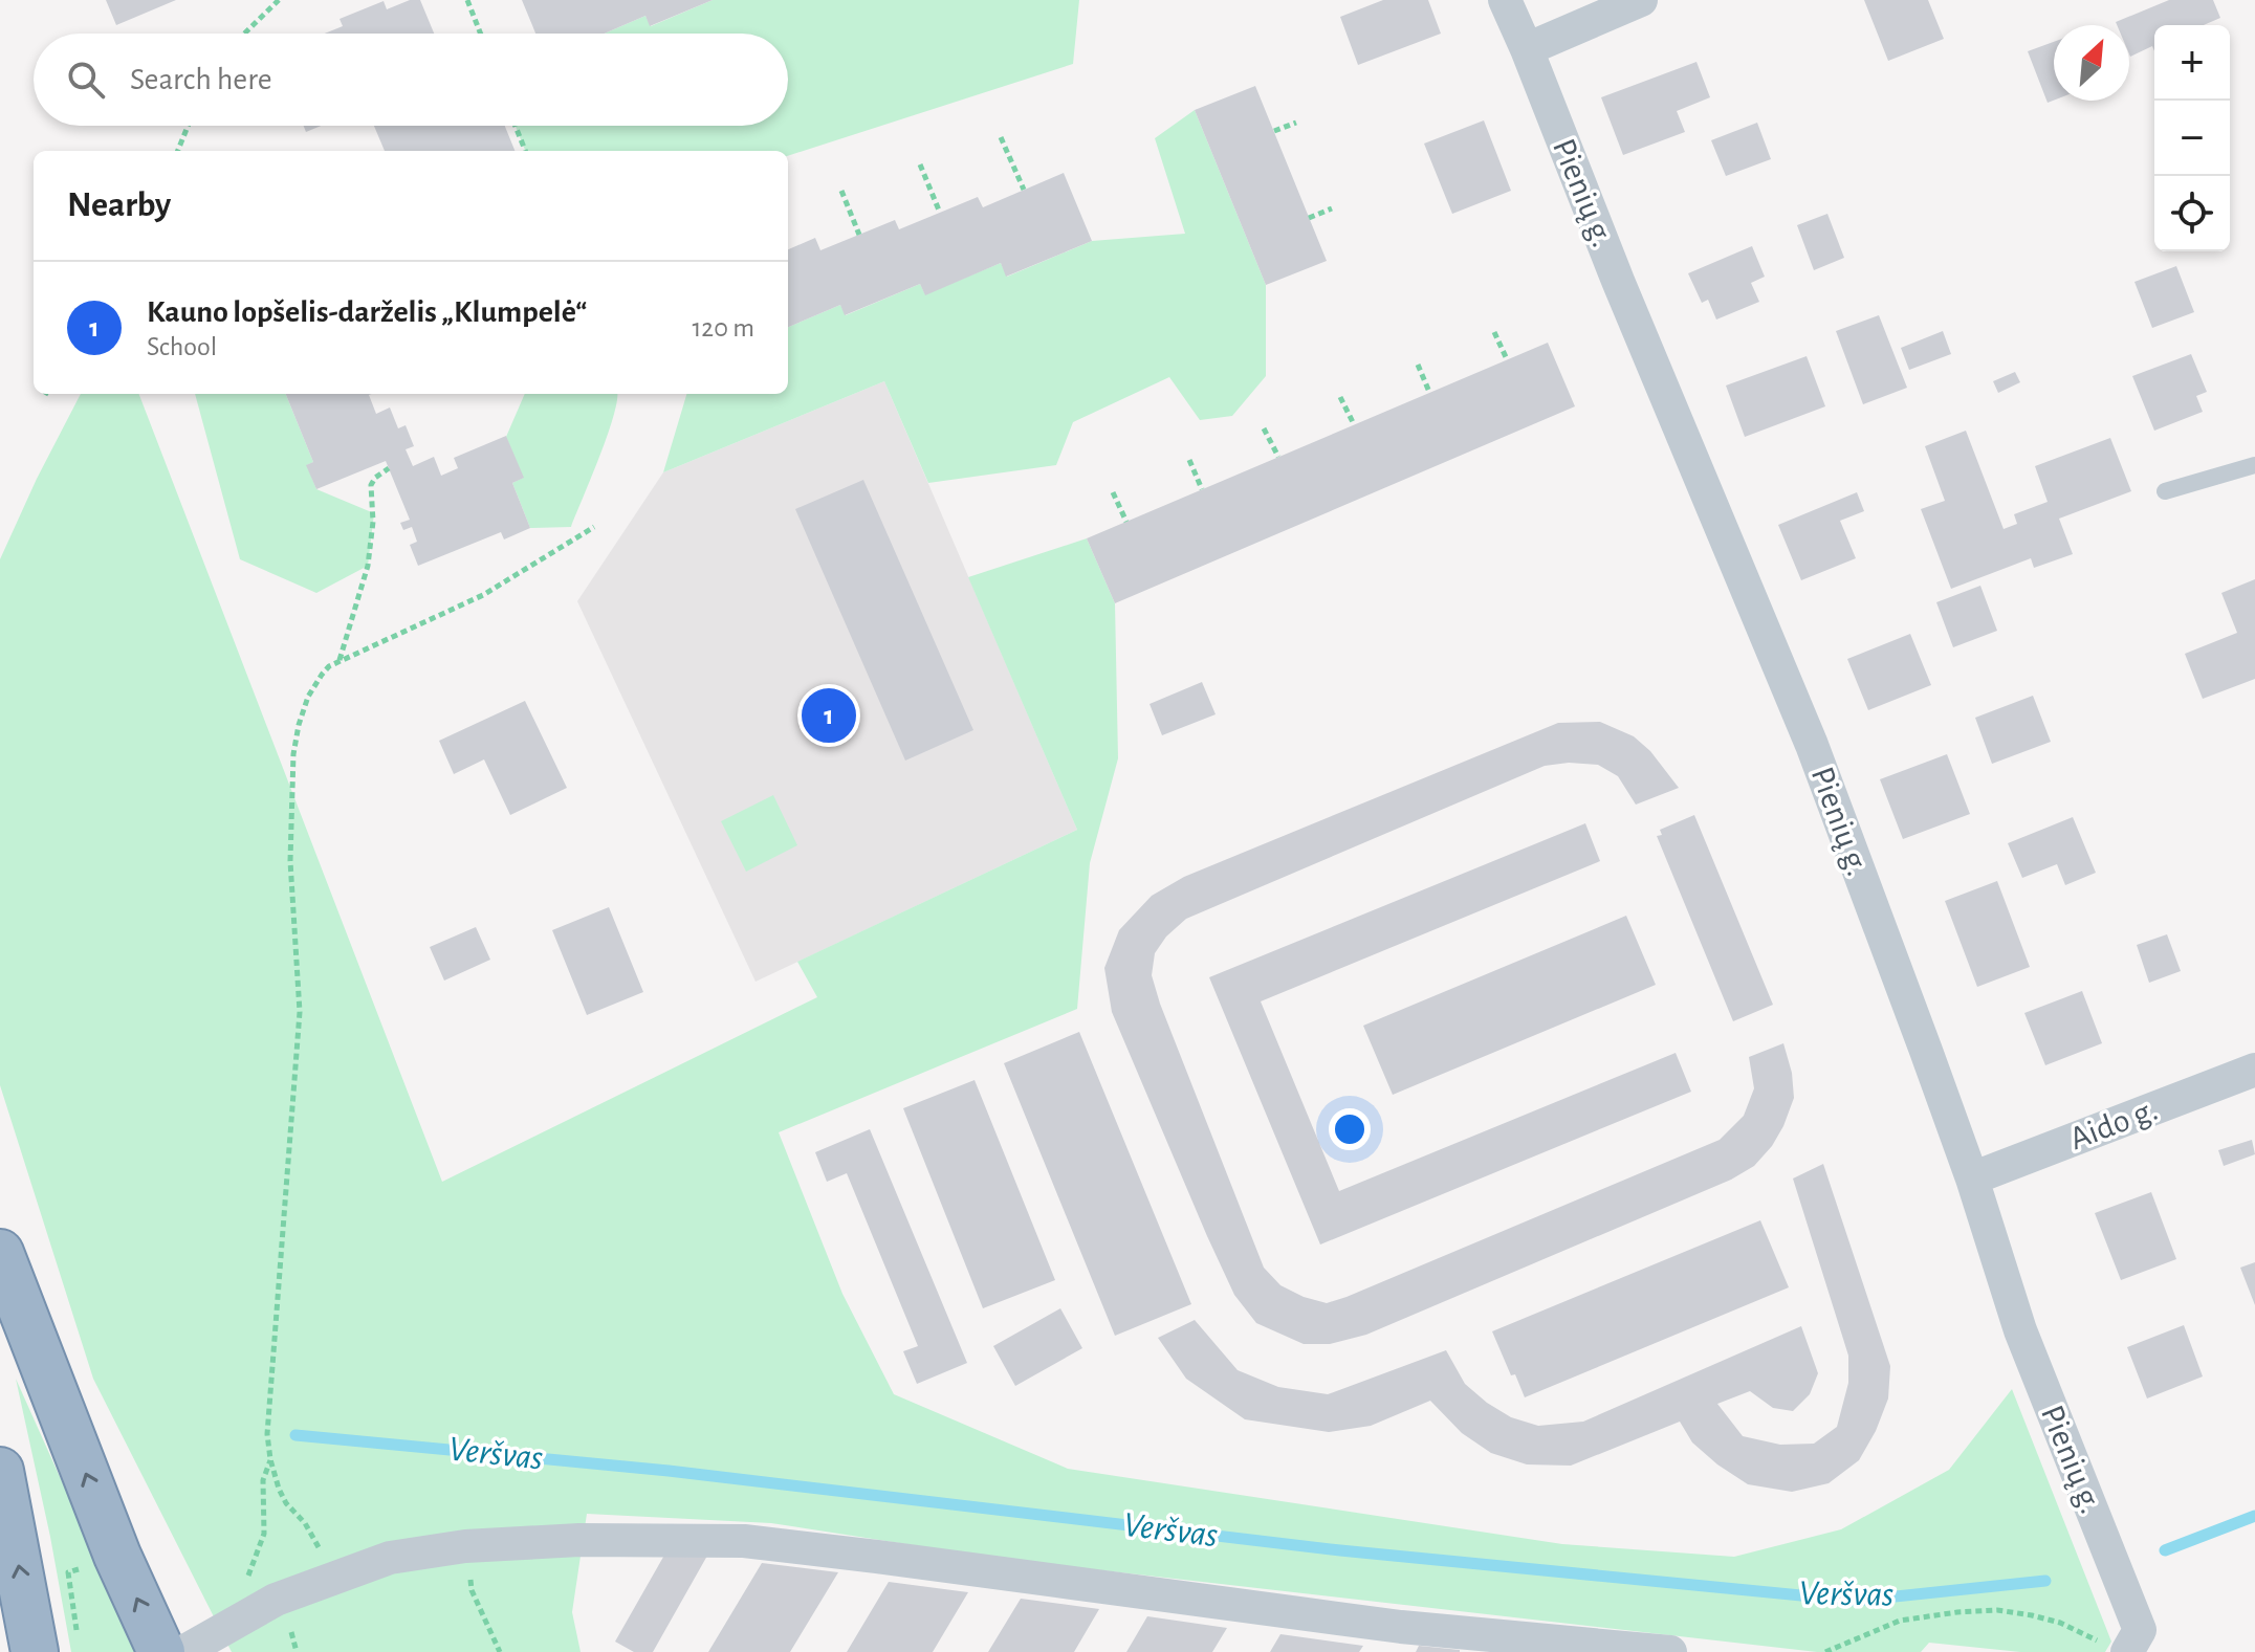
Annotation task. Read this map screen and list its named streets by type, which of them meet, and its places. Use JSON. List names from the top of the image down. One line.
{"streets":{"street":["Pienių g.","Aido g."]},"crossings":[["Pienių g.","Aido g."]],"water":["Veršvas"],"north":"top right","page":{"map_buttons":["+","−"],"search":"Search here","heading":"Nearby","list":[{"mark":"1","name":"Kauno lopšelis-darželis „Klumpelė“","note":"School","value":"120 m"}],"pins":"1"}}
